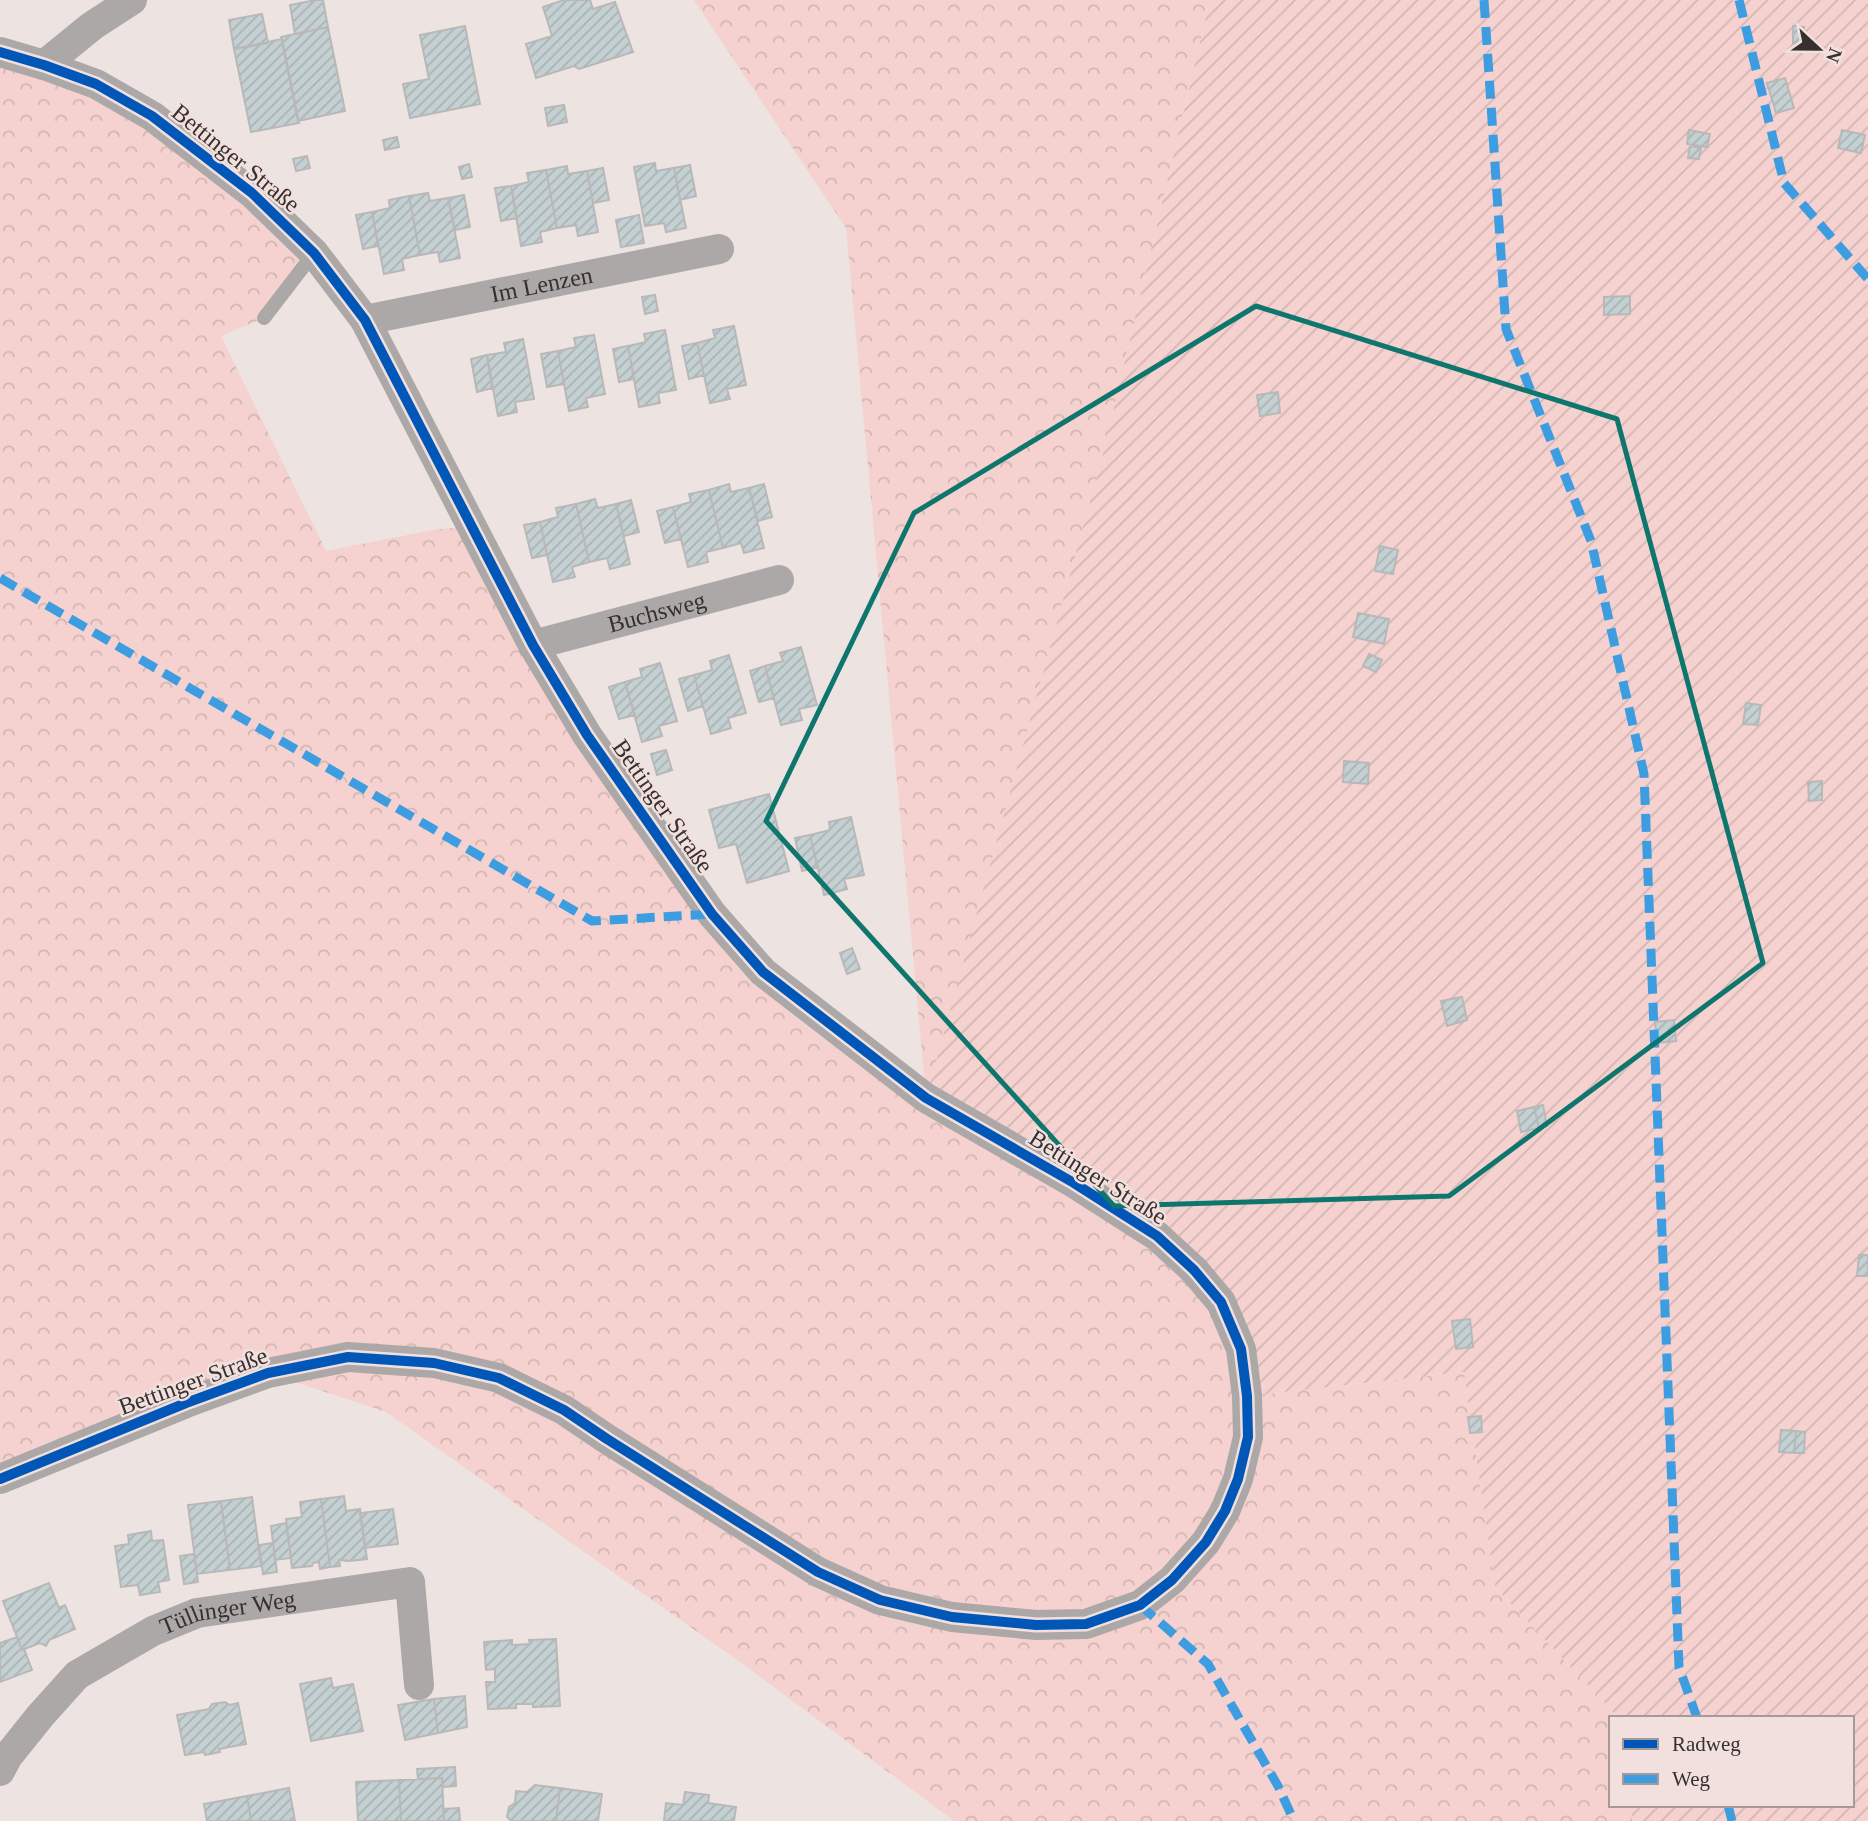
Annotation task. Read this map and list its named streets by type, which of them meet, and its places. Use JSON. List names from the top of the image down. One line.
{"streets":{"street":["Bettinger Straße","Im Lenzen","Buchsweg","Tüllinger Weg"]},"crossings":[["Bettinger Straße","Im Lenzen"],["Bettinger Straße","Buchsweg"]],"legend":["Radweg","Weg"],"north":"right"}
